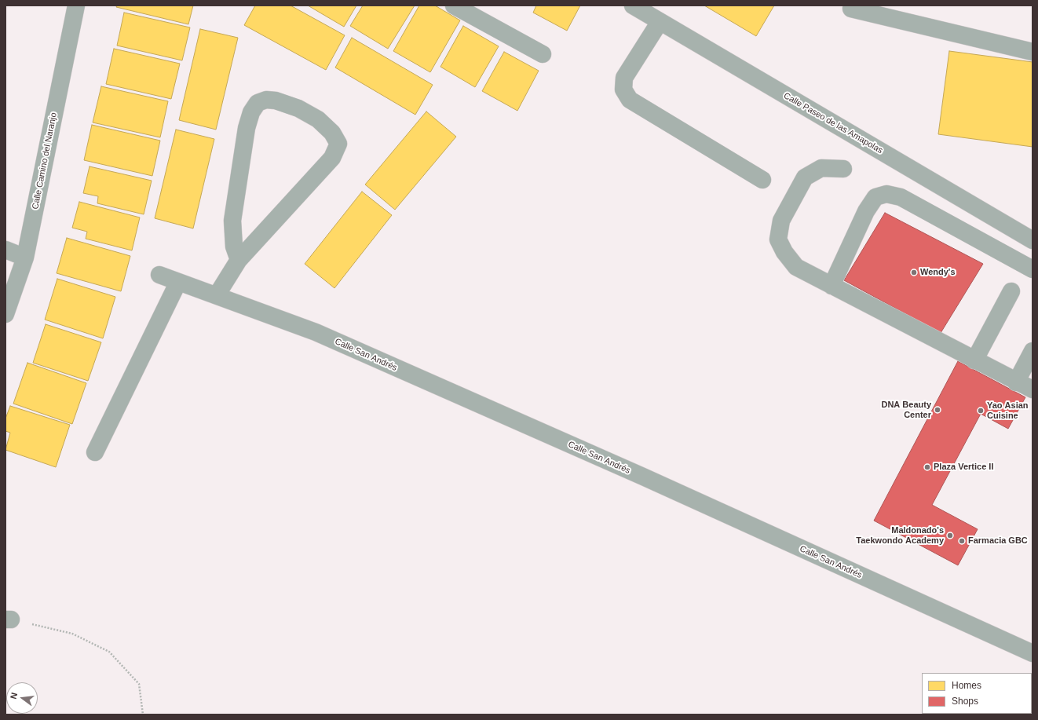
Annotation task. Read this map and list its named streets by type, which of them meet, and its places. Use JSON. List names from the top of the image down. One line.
{"streets":{"street":["Calle Paseo de las Amapolas","Calle Camino del Naranjo","Calle San Andrés"]},"places":["Wendy's","DNA Beauty Center","Yao Asian Cuisine","Plaza Vertice II","Maldonado's Taekwondo Academy","Farmacia GBC"],"legend":["Homes","Shops"],"north":"left"}
